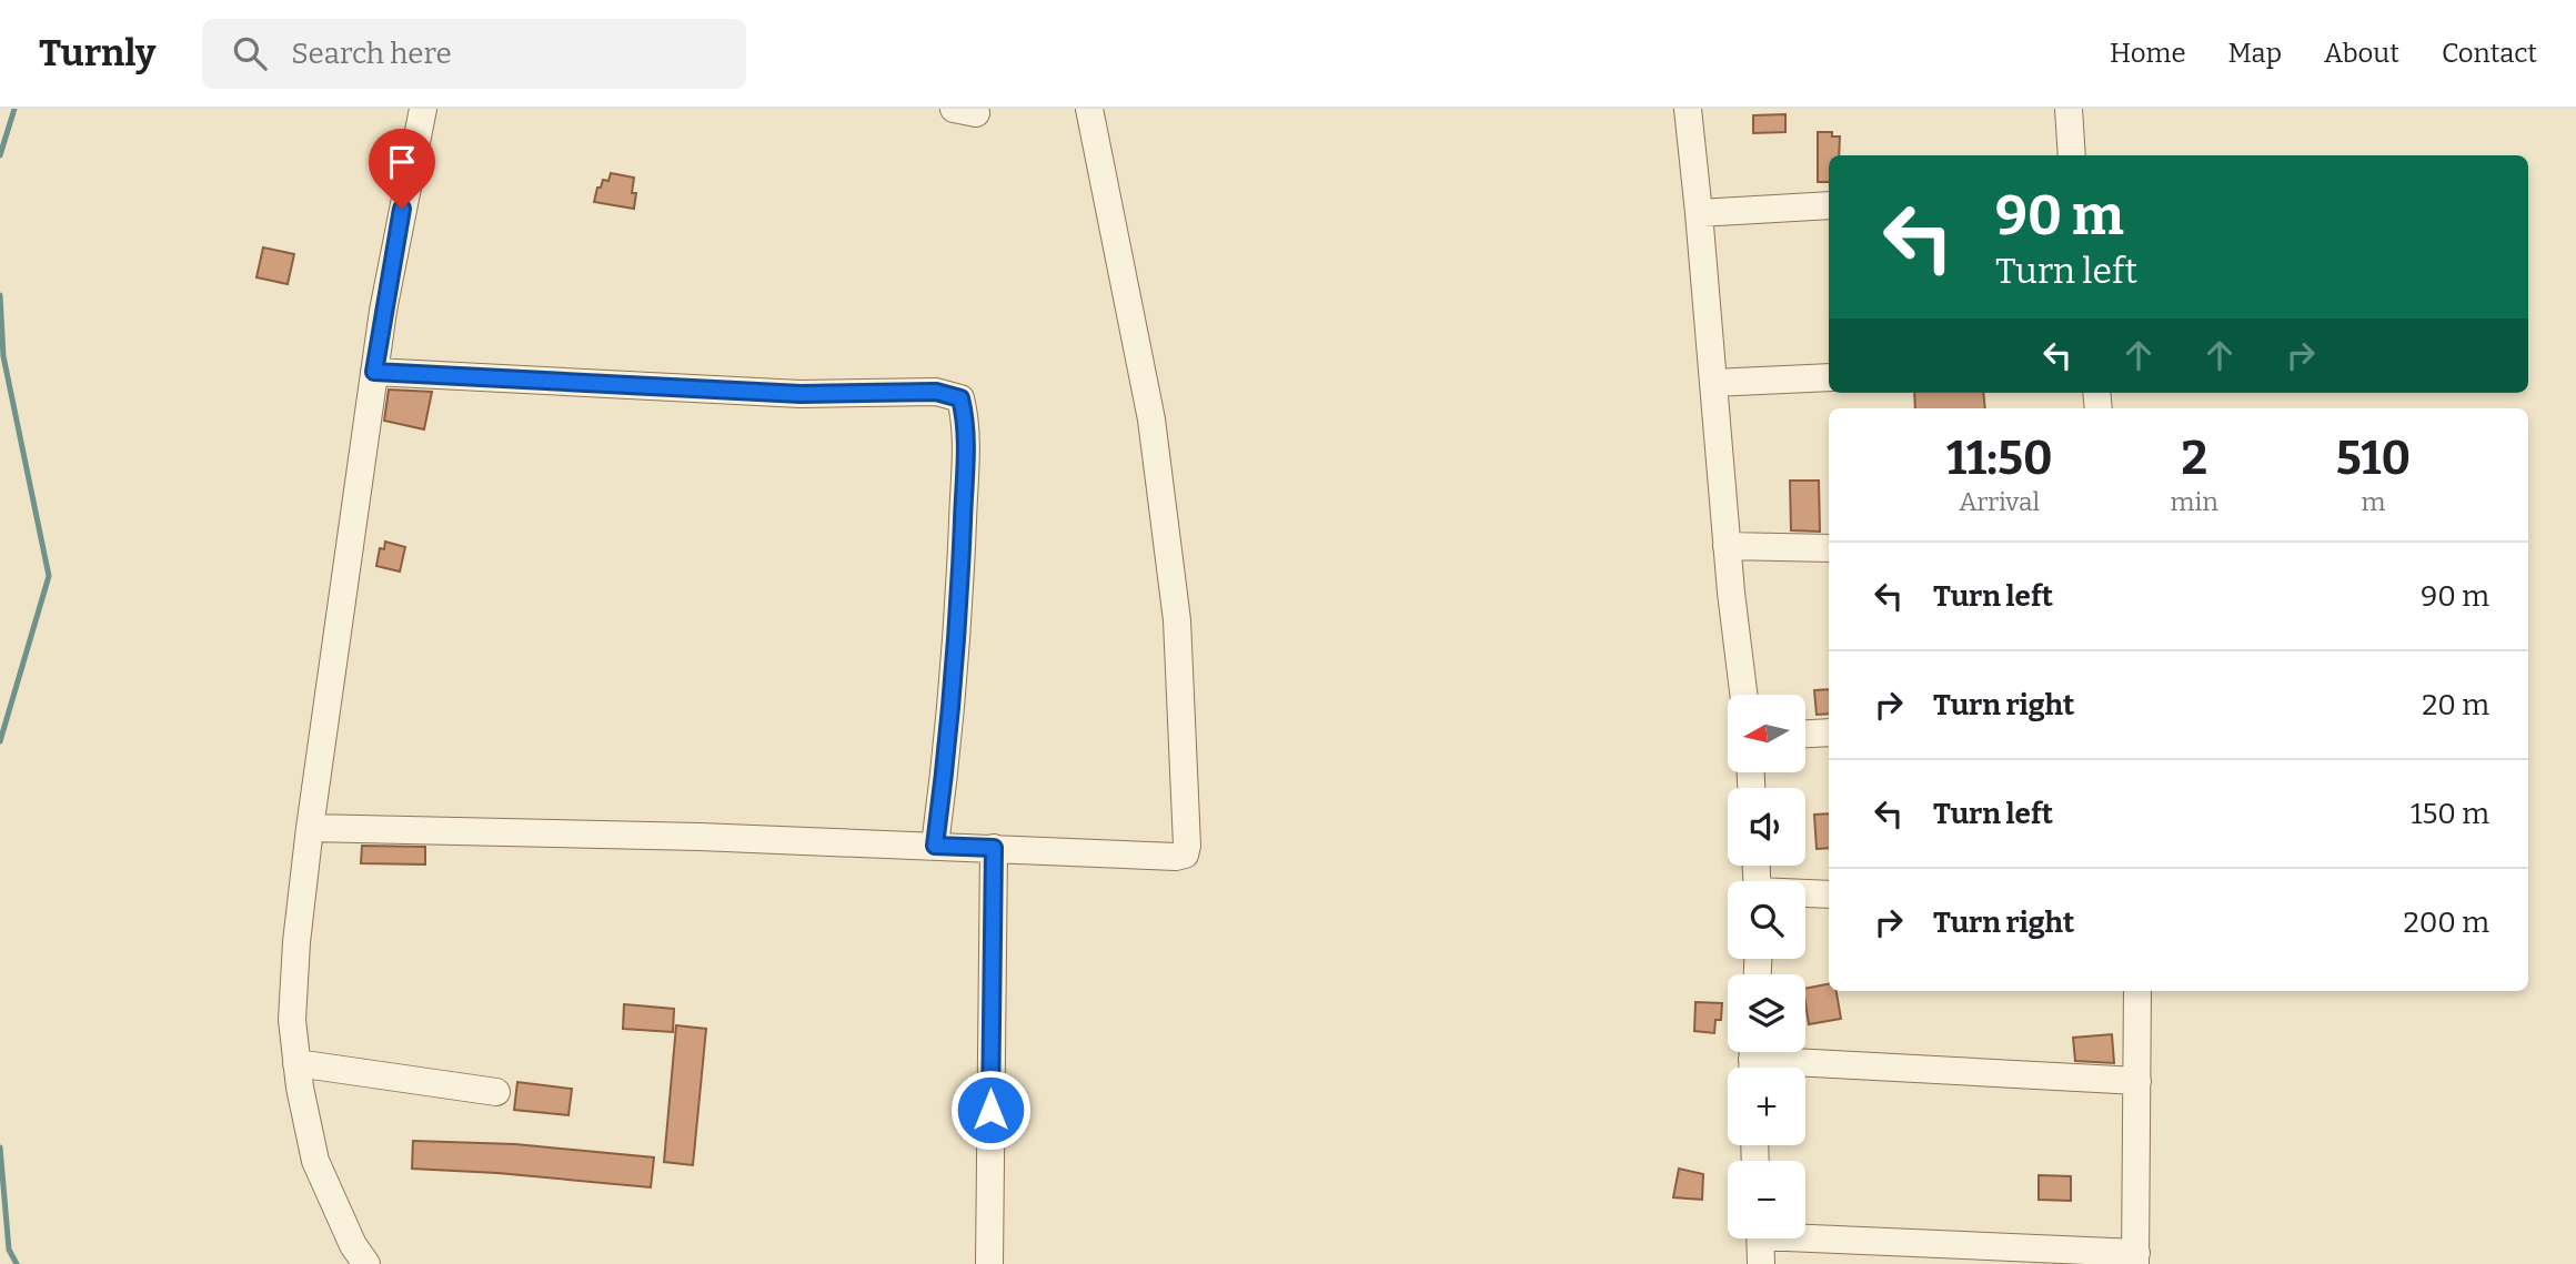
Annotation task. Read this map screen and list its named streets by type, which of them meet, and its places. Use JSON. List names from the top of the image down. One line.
{"north":"left","page":{"header":"Turnly","search":"Search here","nav":["Home","Map","About","Contact"],"turn":["90 m","Turn left"],"eta":["11:50","Arrival","2","min","510","m"],"list":[{"name":"Turn left","value":"90 m"},{"name":"Turn right","value":"20 m"},{"name":"Turn left","value":"150 m"},{"name":"Turn right","value":"200 m"}],"map_buttons":["+","−"]}}
